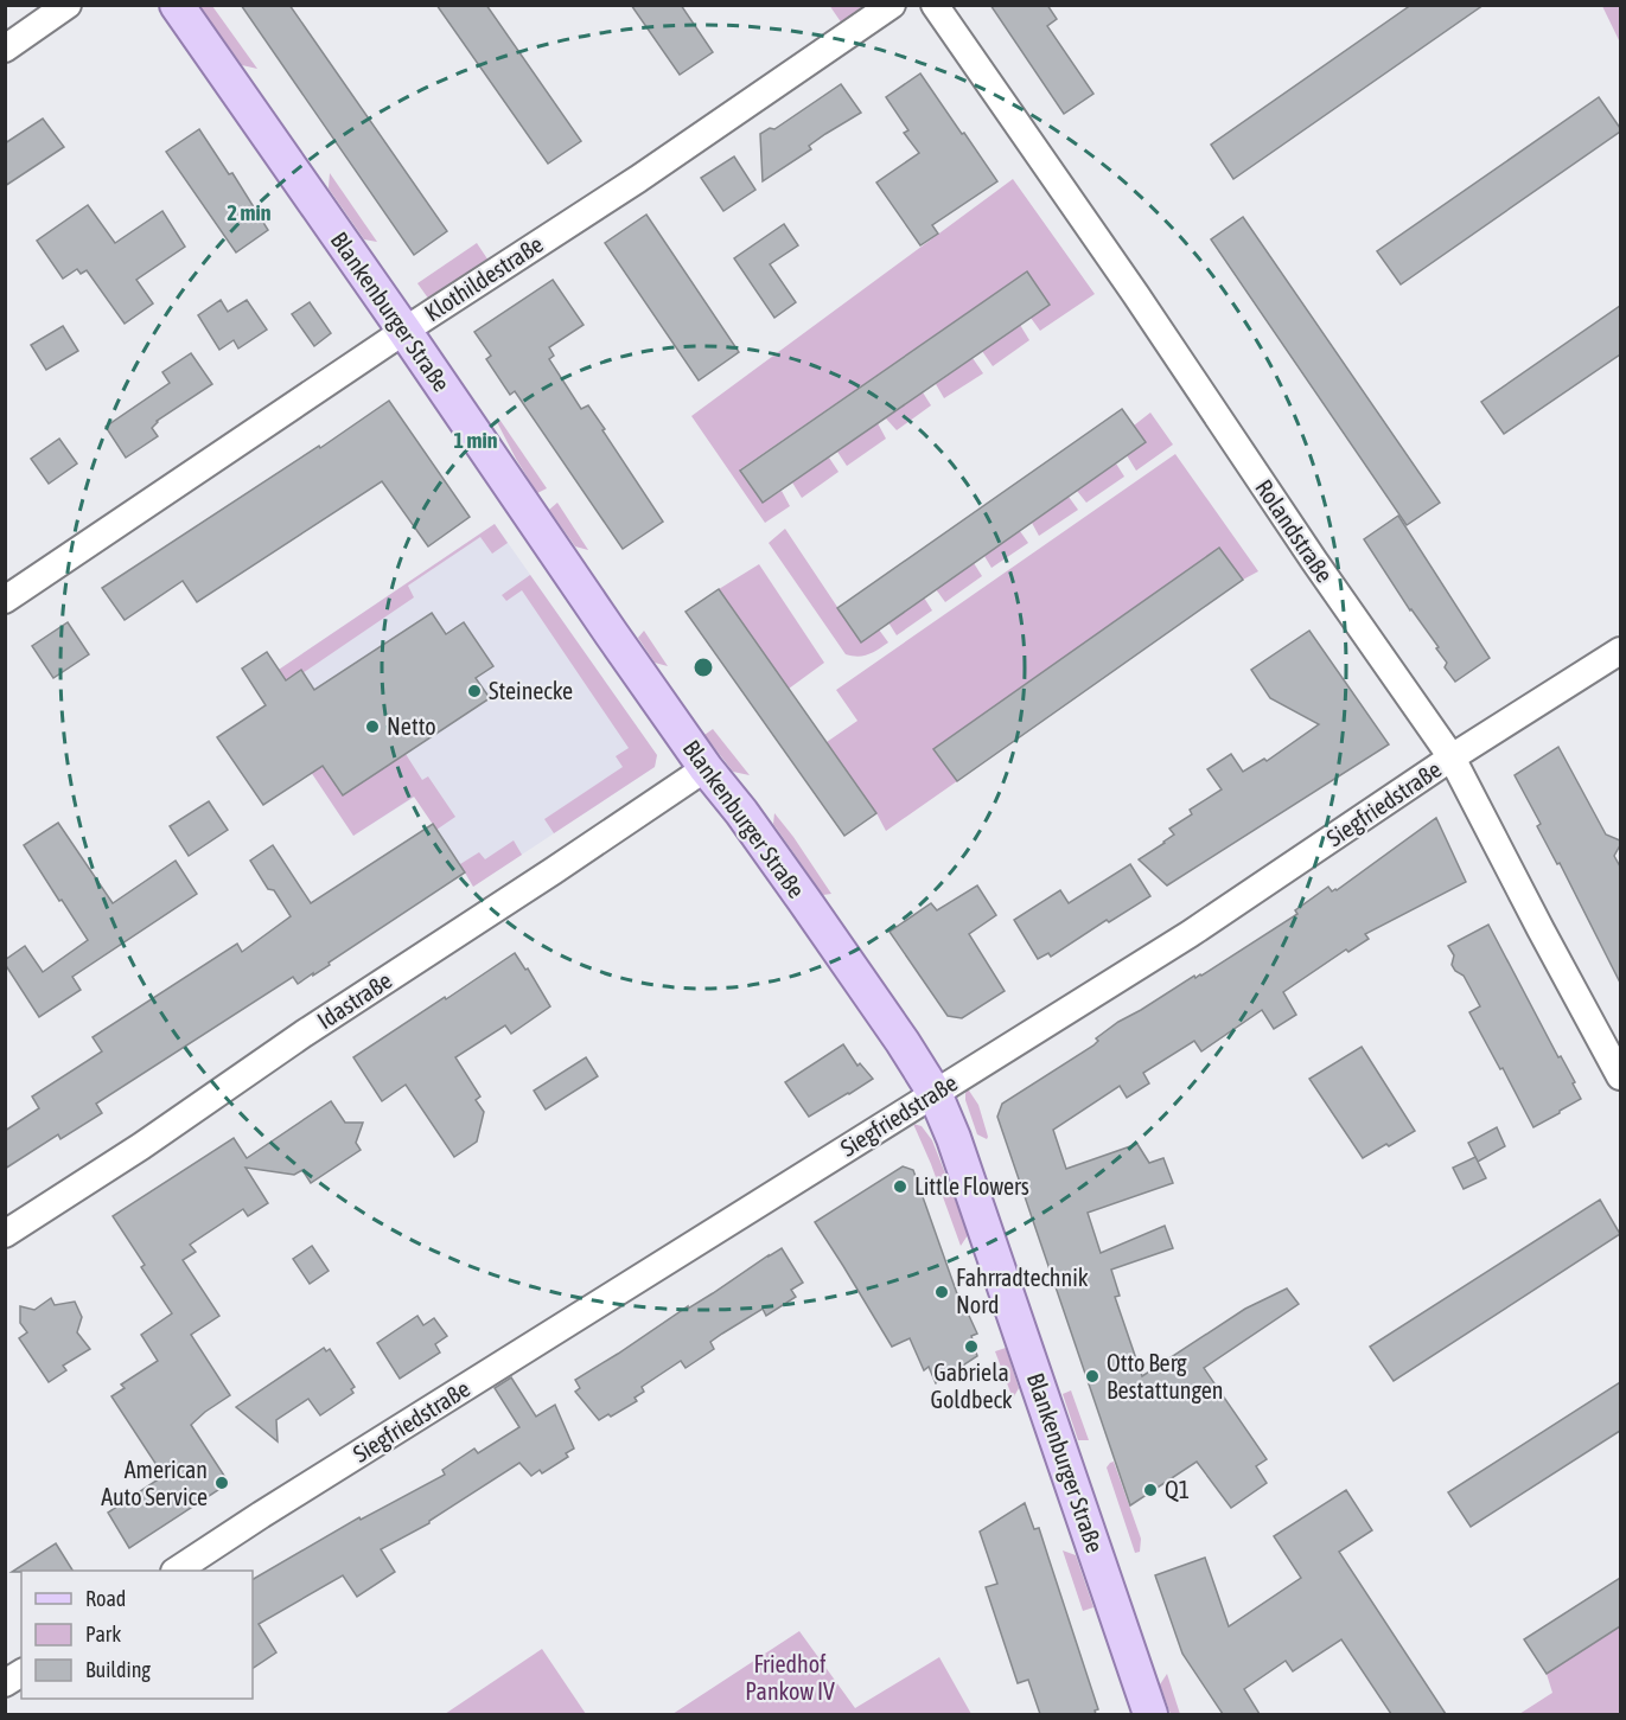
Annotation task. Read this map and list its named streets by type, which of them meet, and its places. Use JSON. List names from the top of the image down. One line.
{"streets":{"main road":["Blankenburger Straße"],"street":["Klothildestraße","Rolandstraße","Siegfriedstraße","Idastraße"]},"crossings":[["Klothildestraße","Blankenburger Straße"],["Blankenburger Straße","Siegfriedstraße"],["Blankenburger Straße","Idastraße"],["Rolandstraße","Siegfriedstraße"]],"parks":["Friedhof Pankow IV"],"places":["Steinecke","Netto","Little Flowers","Fahrradtechnik Nord","Gabriela Goldbeck","Otto Berg Bestattungen","American Auto Service","Q1"],"legend":["Road","Park","Building"],"rings":["2 min","1 min"]}
